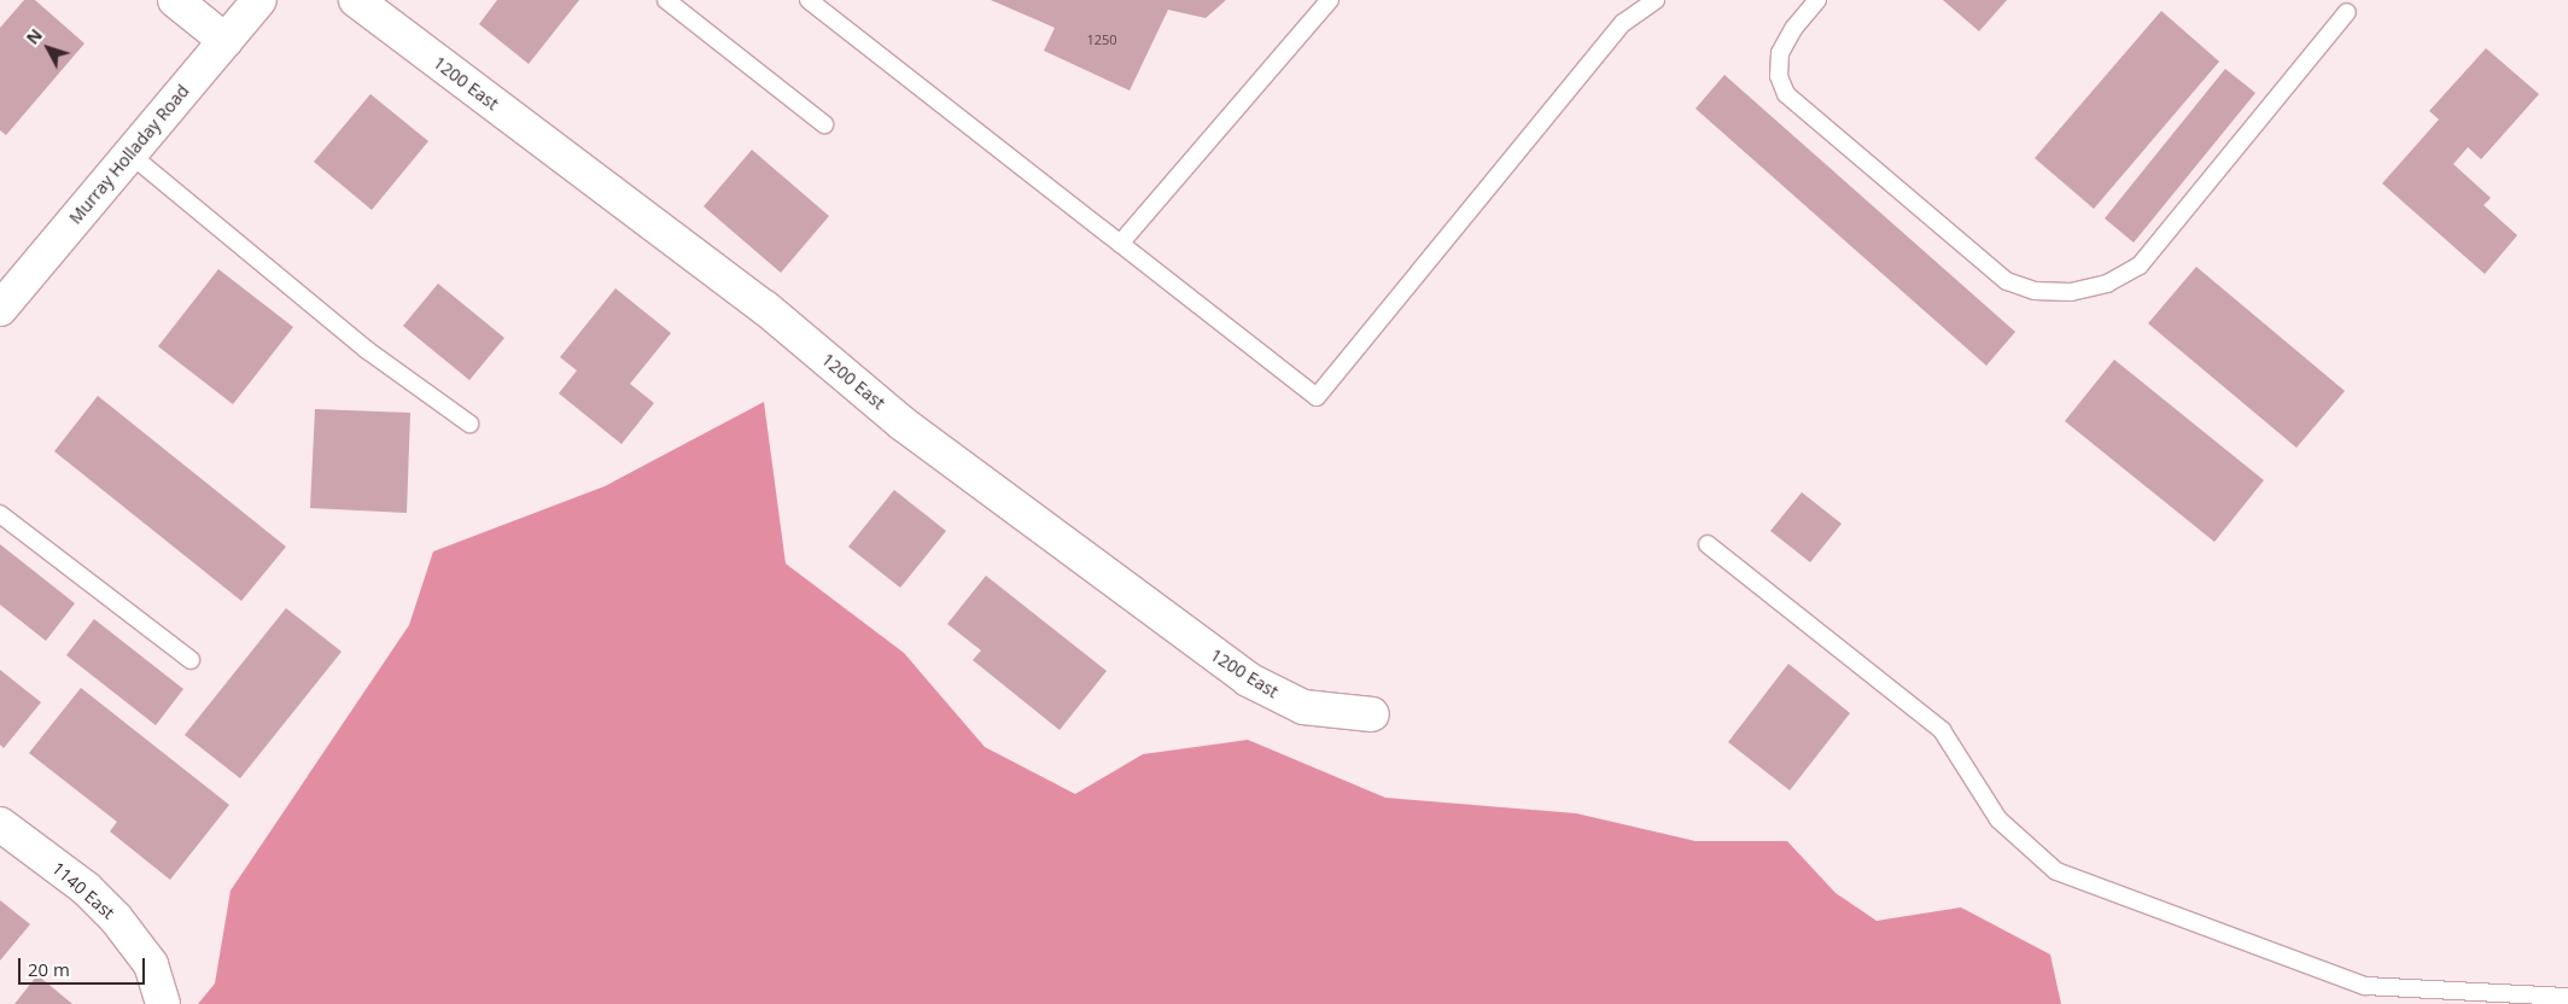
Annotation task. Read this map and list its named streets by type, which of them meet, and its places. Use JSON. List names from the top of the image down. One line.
{"streets":{"street":["1200 East","Murray Holladay Road","1140 East"]},"house_numbers":["1250"],"scale_bar":"20 m","north":"top left"}
